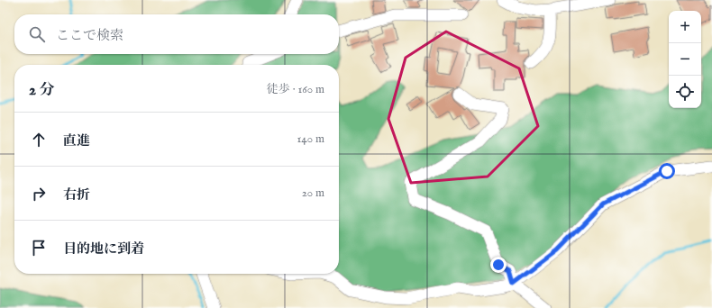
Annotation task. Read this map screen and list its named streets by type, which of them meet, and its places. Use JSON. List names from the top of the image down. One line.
{"page":{"map_buttons":["+","−"],"search":"ここで検索","heading":["2 分","徒歩 · 160 m"],"list":[["直進","140 m"],["右折","20 m"],"目的地に到着"]}}
